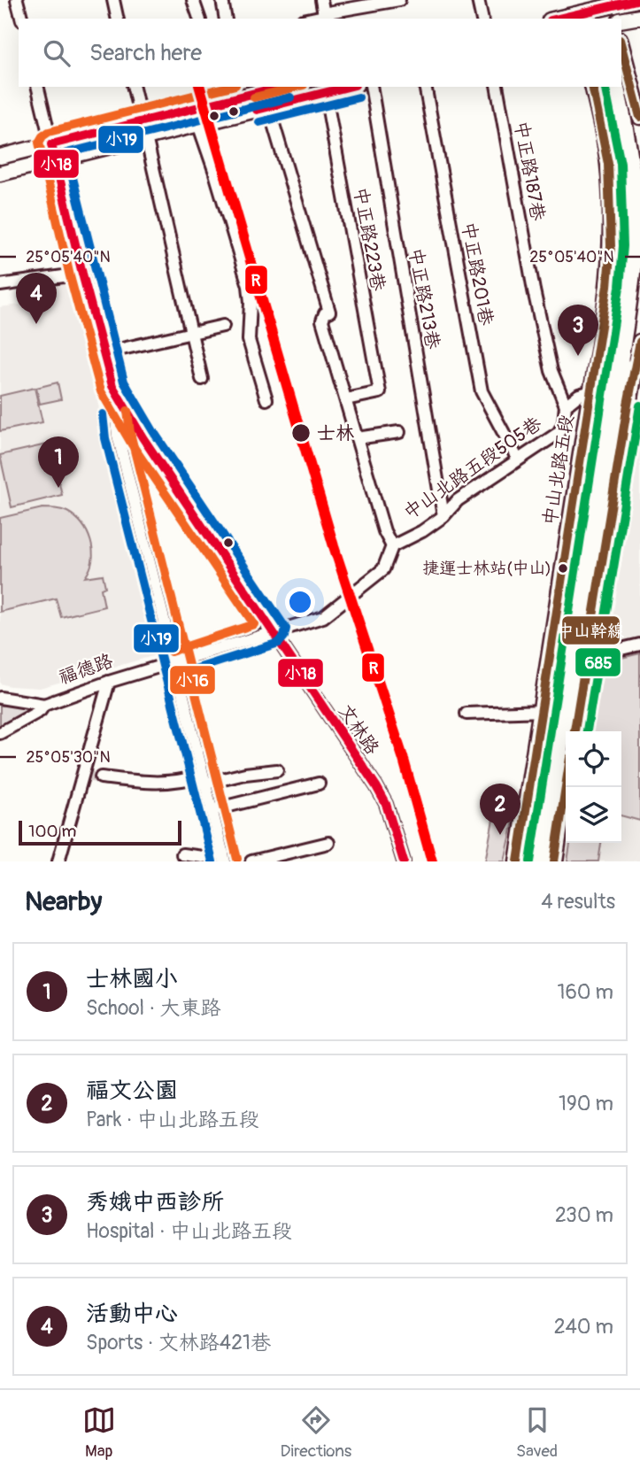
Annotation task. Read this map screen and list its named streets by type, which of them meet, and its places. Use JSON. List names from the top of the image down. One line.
{"streets":{"main road":["中山北路五段"],"street":["中正路187巷","中正路223巷","中正路201巷","中正路213巷","中山北路五段505巷","福德路","文林路"]},"crossings":[["中正路187巷","中山北路五段505巷"],["中正路201巷","中山北路五段505巷"],["中正路213巷","中山北路五段505巷"],["中山北路五段505巷","福德路"],["福德路","文林路"]],"places":["士林","捷運士林站(中山)"],"lines":["transit line 小18","transit line 中山幹線","transit line R","transit line 小16","transit line 685","transit line 小19"],"scale_bar":"100 m","page":{"search":"Search here","pins":["4","3","1","2"],"scale":"100 m","heading":["Nearby","4 results"],"list":[{"mark":"1","name":"士林國小","note":"School · 大東路","value":"160 m"},{"mark":"2","name":"福文公園","note":"Park · 中山北路五段","value":"190 m"},{"mark":"3","name":"秀娥中西診所","note":"Hospital · 中山北路五段","value":"230 m"},{"mark":"4","name":"活動中心","note":"Sports · 文林路421巷","value":"240 m"}],"nav":["Map","Directions","Saved"]},"coordinates":["25°05'40\"N","25°05'30\"N"]}
